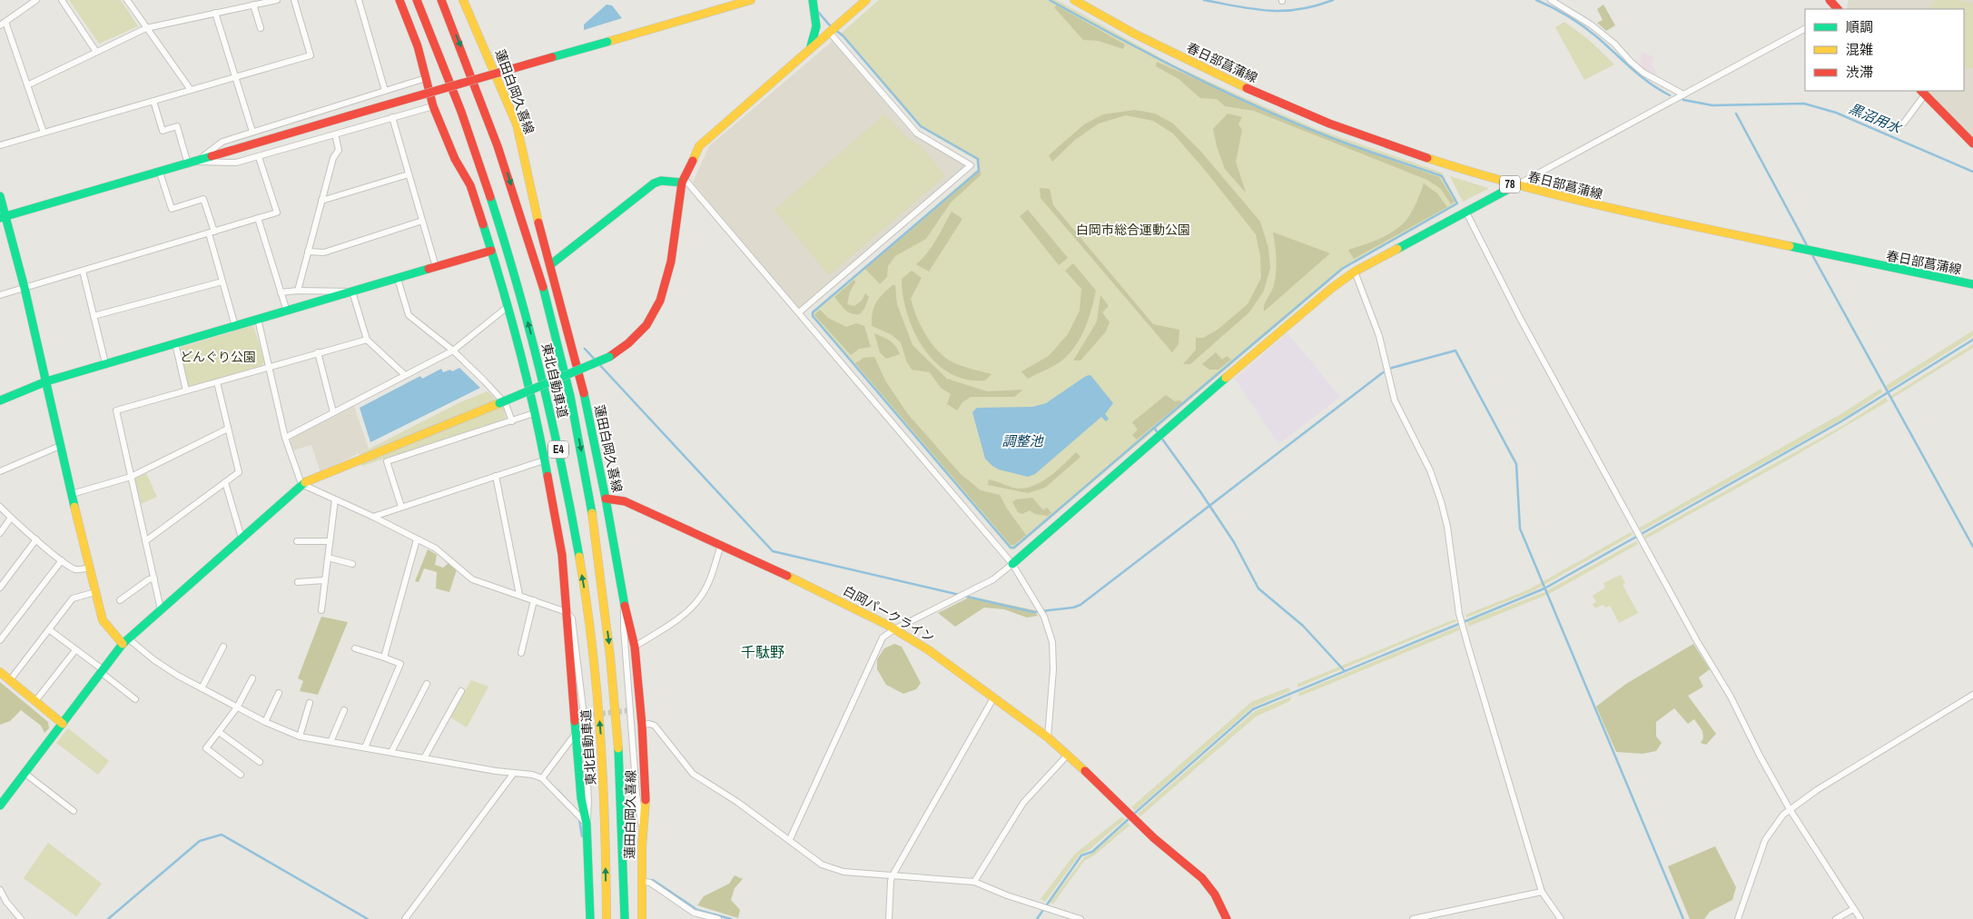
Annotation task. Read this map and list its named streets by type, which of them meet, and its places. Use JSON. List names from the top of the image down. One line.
{"streets":{"main road":["春日部菖蒲線","蓮田白岡久喜線","78","東北自動車道","E4","白岡パークライン"]},"crossings":[["蓮田白岡久喜線","白岡パークライン"]],"districts":["千駄野"],"water":["黒沼用水","調整池"],"parks":["白岡市総合運動公園","どんぐり公園"],"legend":["順調","混雑","渋滞"]}
